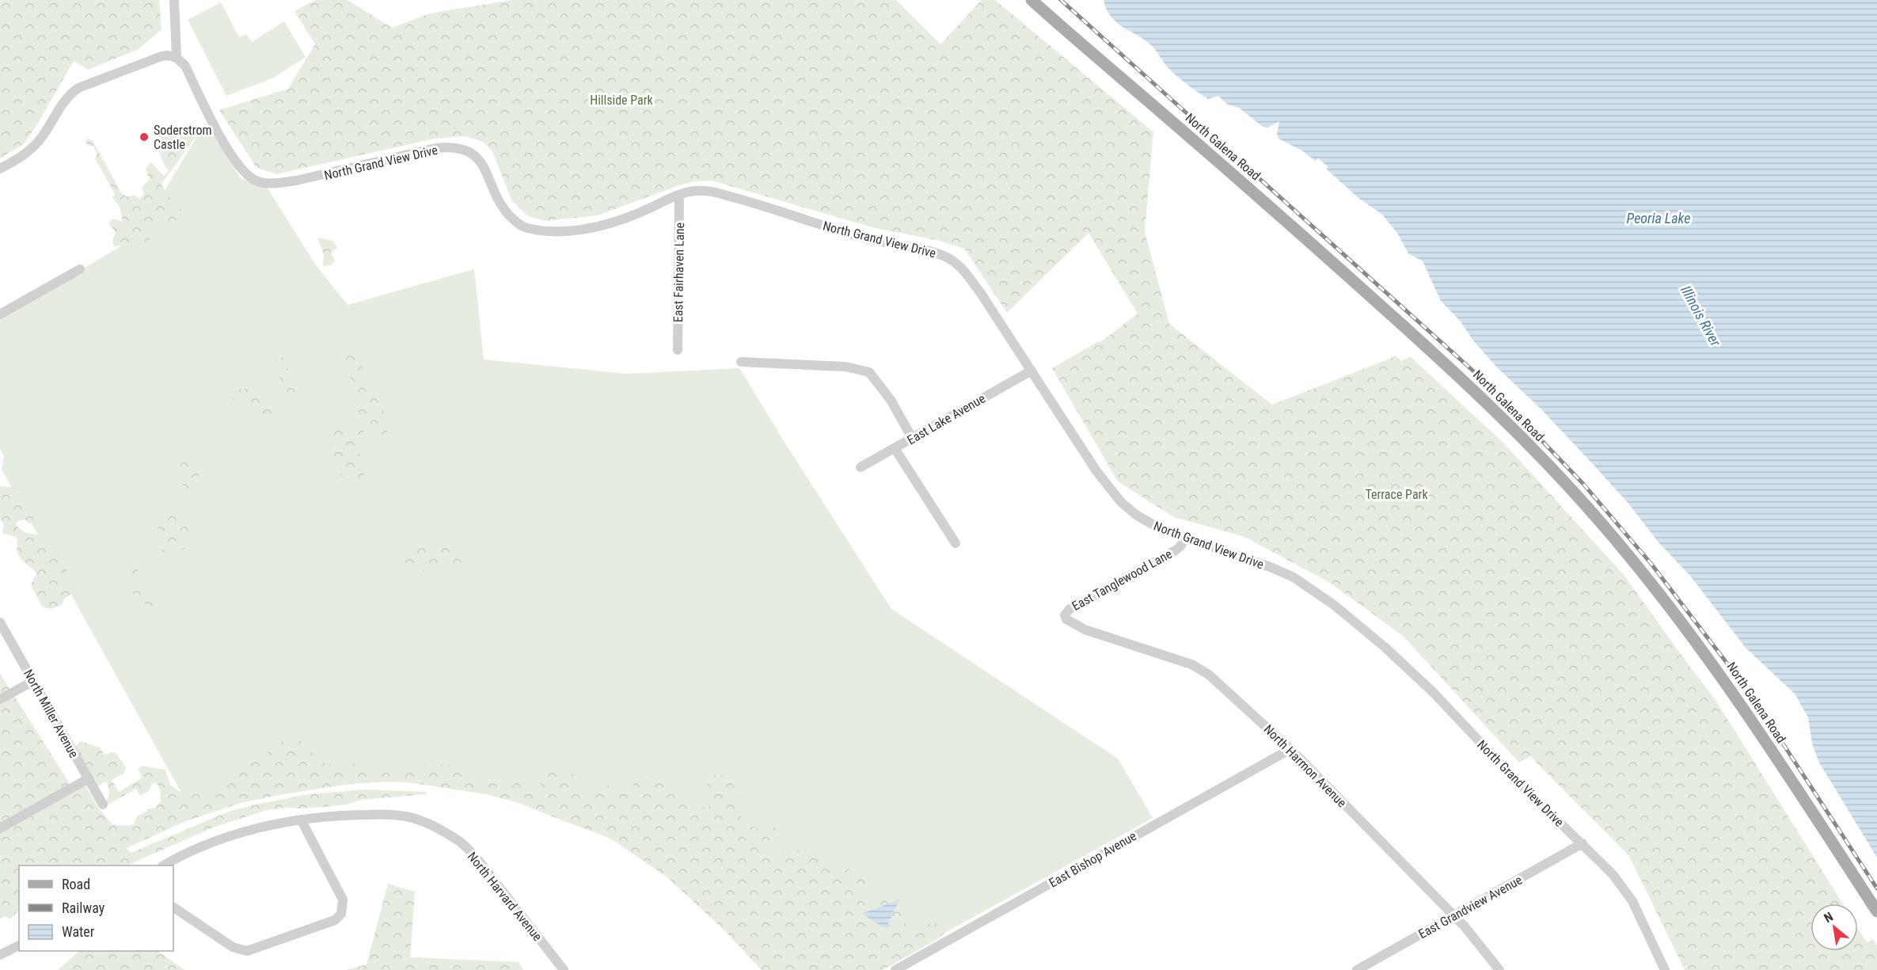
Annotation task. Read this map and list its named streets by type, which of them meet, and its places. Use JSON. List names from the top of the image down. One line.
{"streets":{"main road":["North Galena Road"],"street":["North Grand View Drive","East Fairhaven Lane","East Lake Avenue","East Tanglewood Lane","North Miller Avenue","North Harmon Avenue","East Bishop Avenue","North Harvard Avenue","East Grandview Avenue"]},"crossings":[["North Grand View Drive","East Fairhaven Lane"],["North Grand View Drive","East Lake Avenue"],["North Grand View Drive","East Tanglewood Lane"],["North Grand View Drive","East Grandview Avenue"],["East Tanglewood Lane","North Harmon Avenue"],["North Harmon Avenue","East Bishop Avenue"],["North Harmon Avenue","East Grandview Avenue"]],"water":["Peoria Lake","Illinois River"],"parks":["Hillside Park","Terrace Park"],"places":["Soderstrom Castle"],"legend":["Road","Railway","Water"],"north":"top left"}
